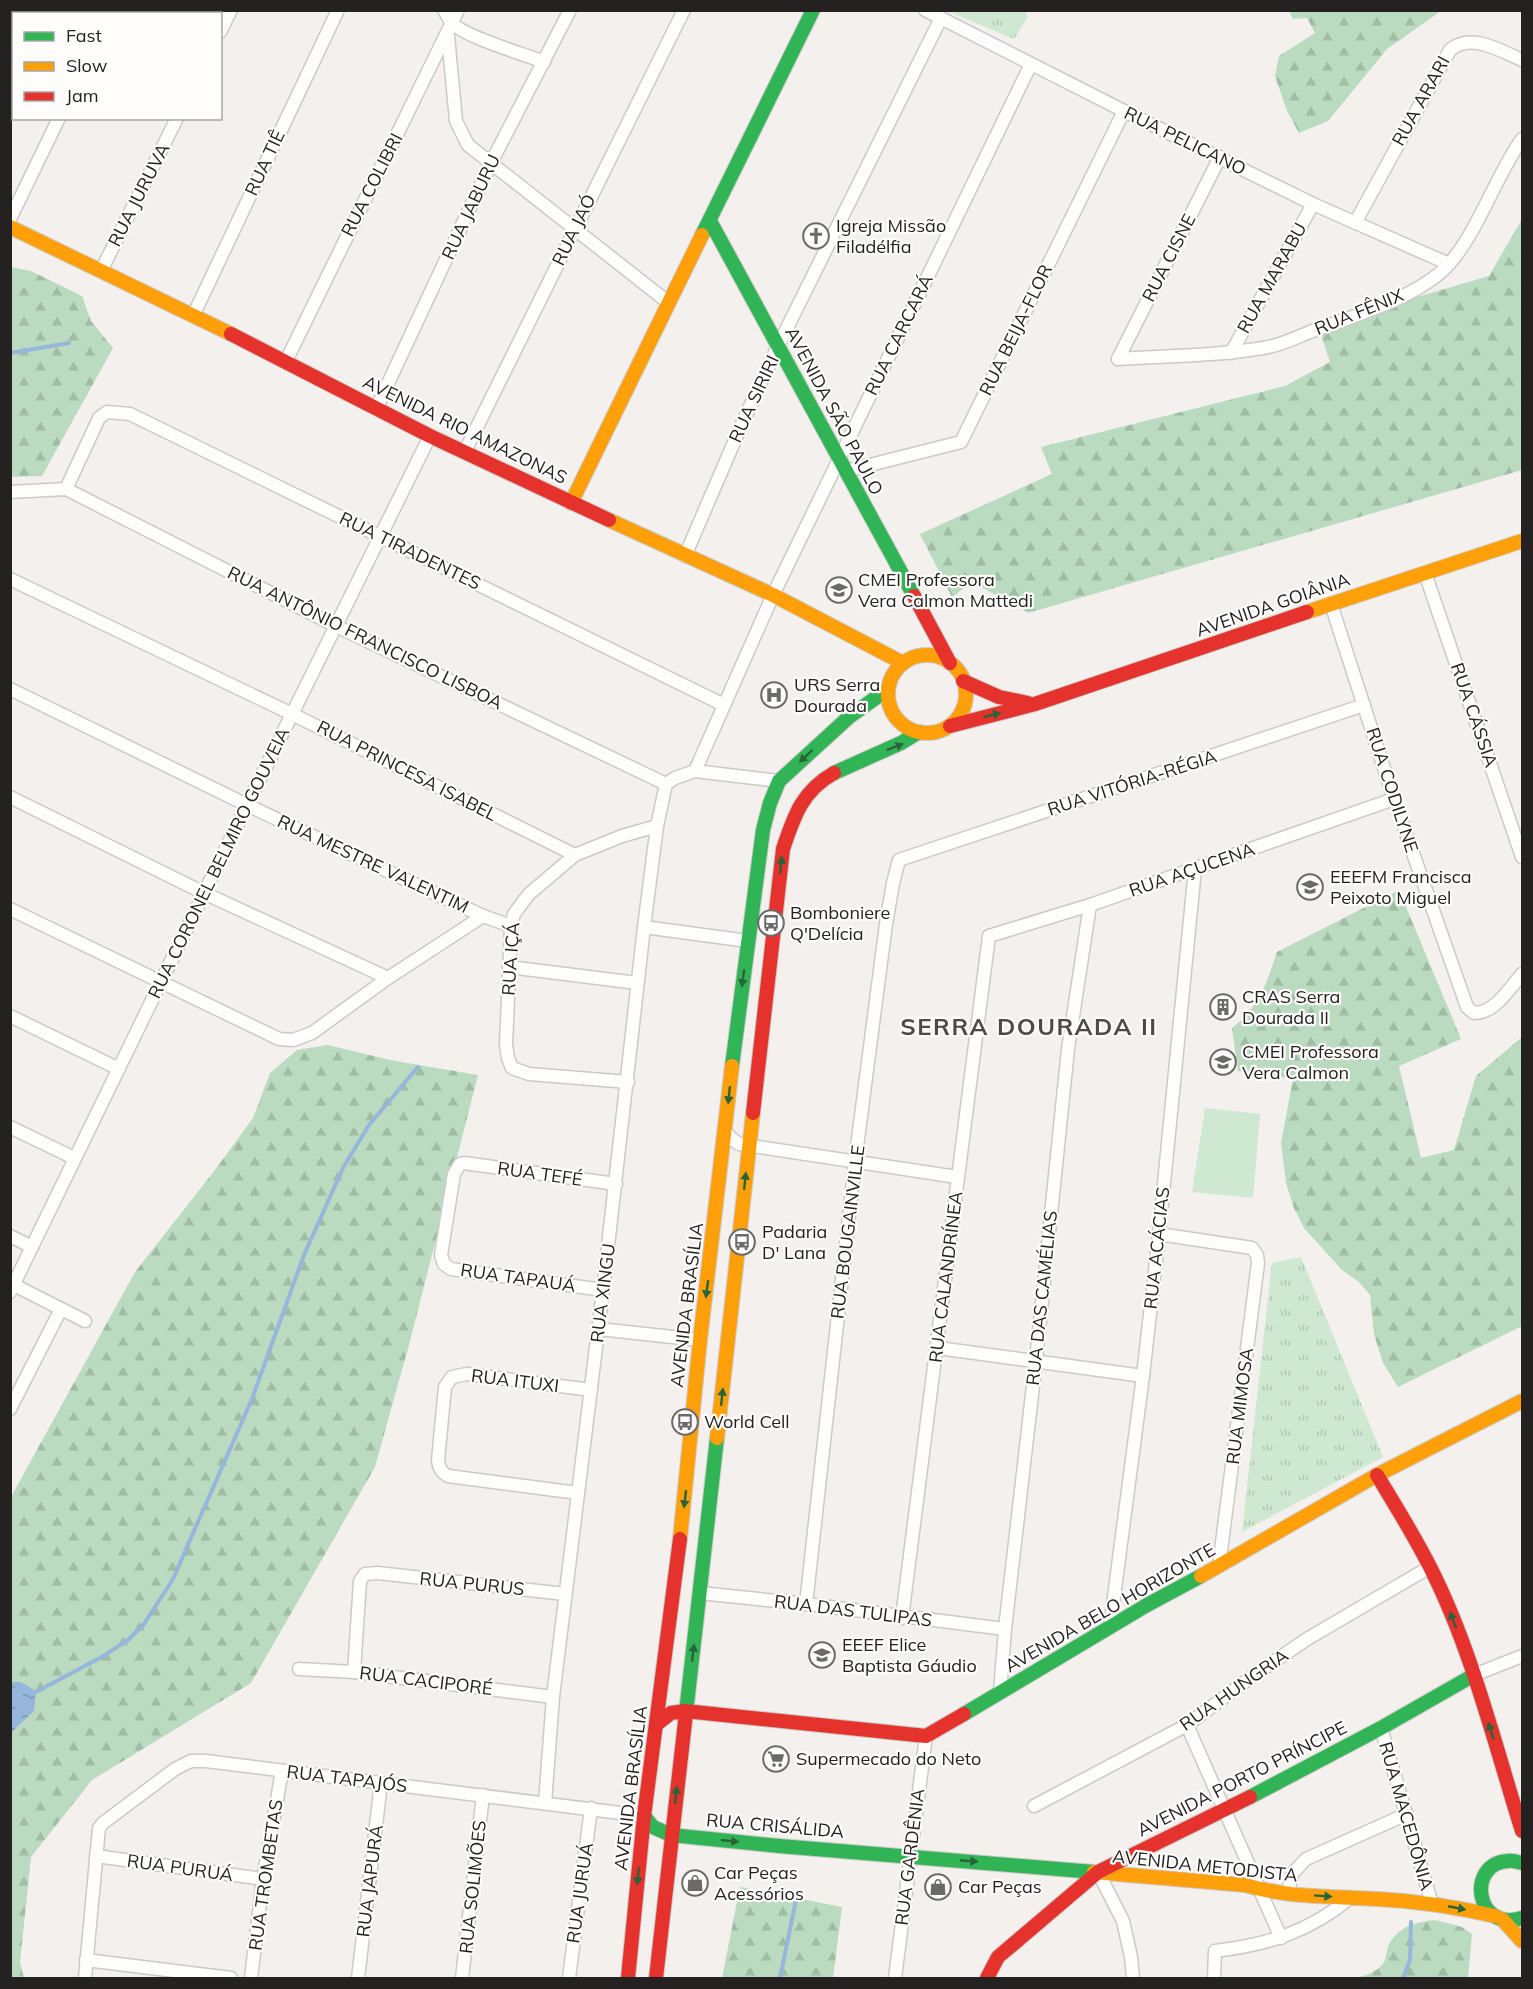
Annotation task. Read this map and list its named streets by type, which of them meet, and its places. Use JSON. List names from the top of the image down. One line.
{"streets":{"street":["RUA ARARI","RUA PELICANO","RUA TIÊ","RUA COLIBRI","RUA JURUVA","RUA JABURU","RUA JAÓ","RUA CISNE","RUA MARABU","RUA FÊNIX","RUA BEIJA-FLOR","RUA CARCARÁ","RUA SIRIRI","AVENIDA SÃO PAULO","AVENIDA RIO AMAZONAS","RUA TIRADENTES","AVENIDA GOIÂNIA","RUA ANTÔNIO FRANCISCO LISBOA","RUA CÁSSIA","RUA PRINCESA ISABEL","RUA VITÓRIA-RÉGIA","RUA CODILYNE","RUA CORONEL BELMIRO GOUVEIA","RUA MESTRE VALENTIM","RUA AÇUCENA","RUA IÇÁ","RUA TEFÉ","RUA BOUGAINVILLE","RUA ACÁCIAS","RUA CALANDRÍNEA","RUA TAPAUÁ","RUA XINGU","RUA DAS CAMÉLIAS","AVENIDA BRASÍLIA","RUA ITUXI","RUA MIMOSA","RUA PURUS","AVENIDA BELO HORIZONTE","RUA DAS TULIPAS","RUA CACIPORÉ","RUA HUNGRIA","RUA TAPAJÓS","AVENIDA PORTO PRÍNCIPE","RUA MACEDÔNIA","RUA CRISÁLIDA","RUA GARDÊNIA","AVENIDA METODISTA","RUA PURUÁ","RUA TROMBETAS","RUA JAPURÁ","RUA SOLIMÕES","RUA JURUÁ"]},"crossings":[["RUA ARARI","RUA PELICANO"],["RUA PELICANO","RUA CISNE"],["RUA PELICANO","RUA MARABU"],["RUA PELICANO","RUA FÊNIX"],["RUA PELICANO","RUA BEIJA-FLOR"],["RUA PELICANO","RUA CARCARÁ"],["RUA PELICANO","RUA SIRIRI"],["RUA TIÊ","AVENIDA RIO AMAZONAS"],["RUA COLIBRI","AVENIDA RIO AMAZONAS"],["RUA JURUVA","AVENIDA RIO AMAZONAS"],["RUA JABURU","AVENIDA RIO AMAZONAS"],["RUA JAÓ","AVENIDA RIO AMAZONAS"],["RUA CISNE","RUA FÊNIX"],["RUA MARABU","RUA FÊNIX"],["RUA BEIJA-FLOR","AVENIDA SÃO PAULO"],["RUA CARCARÁ","AVENIDA SÃO PAULO"],["RUA CARCARÁ","AVENIDA RIO AMAZONAS"],["RUA CARCARÁ","RUA TIRADENTES"],["RUA SIRIRI","AVENIDA SÃO PAULO"],["RUA SIRIRI","AVENIDA RIO AMAZONAS"],["AVENIDA SÃO PAULO","AVENIDA RIO AMAZONAS"],["AVENIDA SÃO PAULO","AVENIDA GOIÂNIA"],["AVENIDA SÃO PAULO","AVENIDA BRASÍLIA"],["AVENIDA RIO AMAZONAS","AVENIDA GOIÂNIA"],["AVENIDA RIO AMAZONAS","RUA CORONEL BELMIRO GOUVEIA"],["AVENIDA RIO AMAZONAS","AVENIDA BRASÍLIA"],["RUA TIRADENTES","RUA ANTÔNIO FRANCISCO LISBOA"],["RUA TIRADENTES","RUA CORONEL BELMIRO GOUVEIA"],["AVENIDA GOIÂNIA","RUA CÁSSIA"],["AVENIDA GOIÂNIA","RUA CODILYNE"],["AVENIDA GOIÂNIA","AVENIDA BRASÍLIA"],["RUA ANTÔNIO FRANCISCO LISBOA","RUA CORONEL BELMIRO GOUVEIA"],["RUA ANTÔNIO FRANCISCO LISBOA","RUA XINGU"],["RUA PRINCESA ISABEL","RUA CORONEL BELMIRO GOUVEIA"],["RUA PRINCESA ISABEL","RUA IÇÁ"],["RUA VITÓRIA-RÉGIA","RUA CODILYNE"],["RUA VITÓRIA-RÉGIA","RUA BOUGAINVILLE"],["RUA CODILYNE","RUA AÇUCENA"],["RUA CORONEL BELMIRO GOUVEIA","RUA MESTRE VALENTIM"],["RUA MESTRE VALENTIM","RUA IÇÁ"],["RUA AÇUCENA","RUA ACÁCIAS"],["RUA AÇUCENA","RUA CALANDRÍNEA"],["RUA AÇUCENA","RUA DAS CAMÉLIAS"],["RUA IÇÁ","RUA XINGU"],["RUA TEFÉ","RUA TAPAUÁ"],["RUA TEFÉ","RUA XINGU"],["RUA BOUGAINVILLE","RUA DAS TULIPAS"],["RUA ACÁCIAS","RUA MIMOSA"],["RUA ACÁCIAS","AVENIDA BELO HORIZONTE"],["RUA CALANDRÍNEA","RUA DAS TULIPAS"],["RUA TAPAUÁ","RUA XINGU"],["RUA XINGU","RUA ITUXI"],["RUA XINGU","RUA PURUS"],["RUA XINGU","RUA CACIPORÉ"],["RUA XINGU","RUA TAPAJÓS"],["RUA DAS CAMÉLIAS","AVENIDA BELO HORIZONTE"],["RUA DAS CAMÉLIAS","RUA DAS TULIPAS"],["AVENIDA BRASÍLIA","RUA TAPAJÓS"],["AVENIDA BRASÍLIA","RUA CRISÁLIDA"],["RUA MIMOSA","AVENIDA BELO HORIZONTE"],["RUA PURUS","RUA CACIPORÉ"],["AVENIDA BELO HORIZONTE","RUA GARDÊNIA"],["RUA TAPAJÓS","RUA CRISÁLIDA"],["RUA TAPAJÓS","RUA PURUÁ"],["RUA TAPAJÓS","RUA TROMBETAS"],["RUA TAPAJÓS","RUA JAPURÁ"],["RUA TAPAJÓS","RUA SOLIMÕES"],["RUA TAPAJÓS","RUA JURUÁ"],["AVENIDA PORTO PRÍNCIPE","RUA MACEDÔNIA"],["AVENIDA PORTO PRÍNCIPE","AVENIDA METODISTA"],["RUA MACEDÔNIA","AVENIDA METODISTA"],["RUA CRISÁLIDA","RUA GARDÊNIA"],["RUA CRISÁLIDA","AVENIDA METODISTA"],["RUA GARDÊNIA","AVENIDA METODISTA"],["RUA PURUÁ","RUA TROMBETAS"]],"one_way":["RUA CRISÁLIDA","AVENIDA METODISTA"],"districts":["SERRA DOURADA II"],"places":{"church":["Igreja Missão Filadélfia"],"school or university":["CMEI Professora Vera Calmon Mattedi","EEEFM Francisca Peixoto Miguel","CMEI Professora Vera Calmon","EEEF Elice Baptista Gáudio"],"hospital":["URS Serra Dourada"],"bus stop":["Bomboniere Q'Delícia","Padaria D' Lana","World Cell"],"building":["CRAS Serra Dourada II"],"supermarket":["Supermecado do Neto"],"shop":["Car Peças Acessórios","Car Peças"]},"legend":["Fast","Slow","Jam"]}
